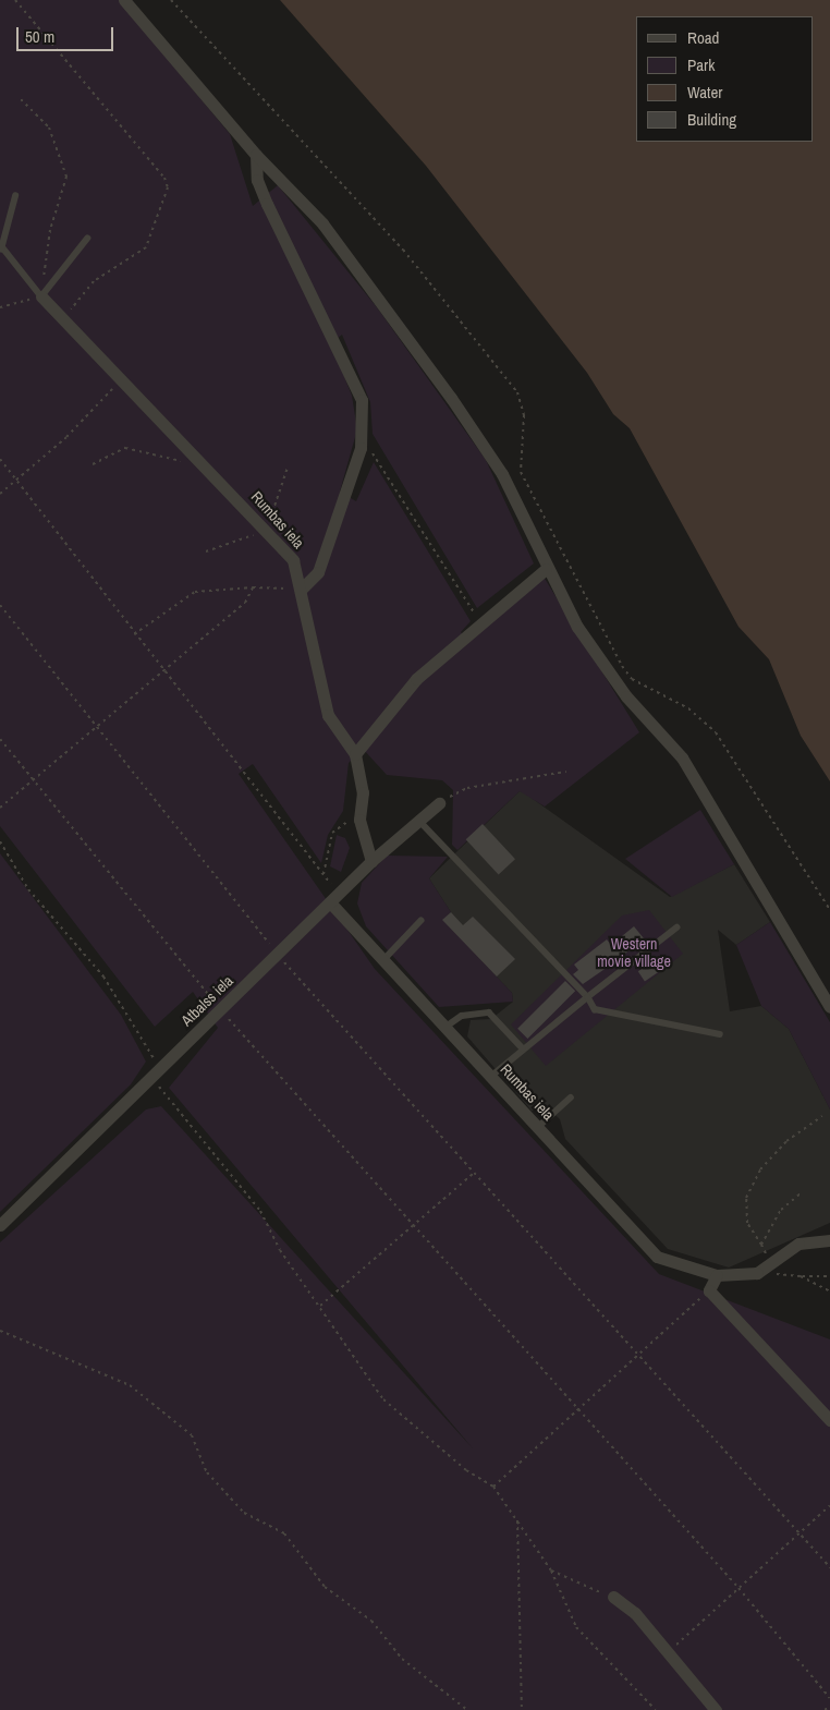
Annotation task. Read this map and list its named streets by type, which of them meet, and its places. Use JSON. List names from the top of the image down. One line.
{"streets":{"street":["Rumbas iela","Atbalss iela"]},"crossings":[["Rumbas iela","Atbalss iela"]],"parks":["Western movie village"],"legend":["Road","Park","Water","Building"],"scale_bar":"50 m"}
